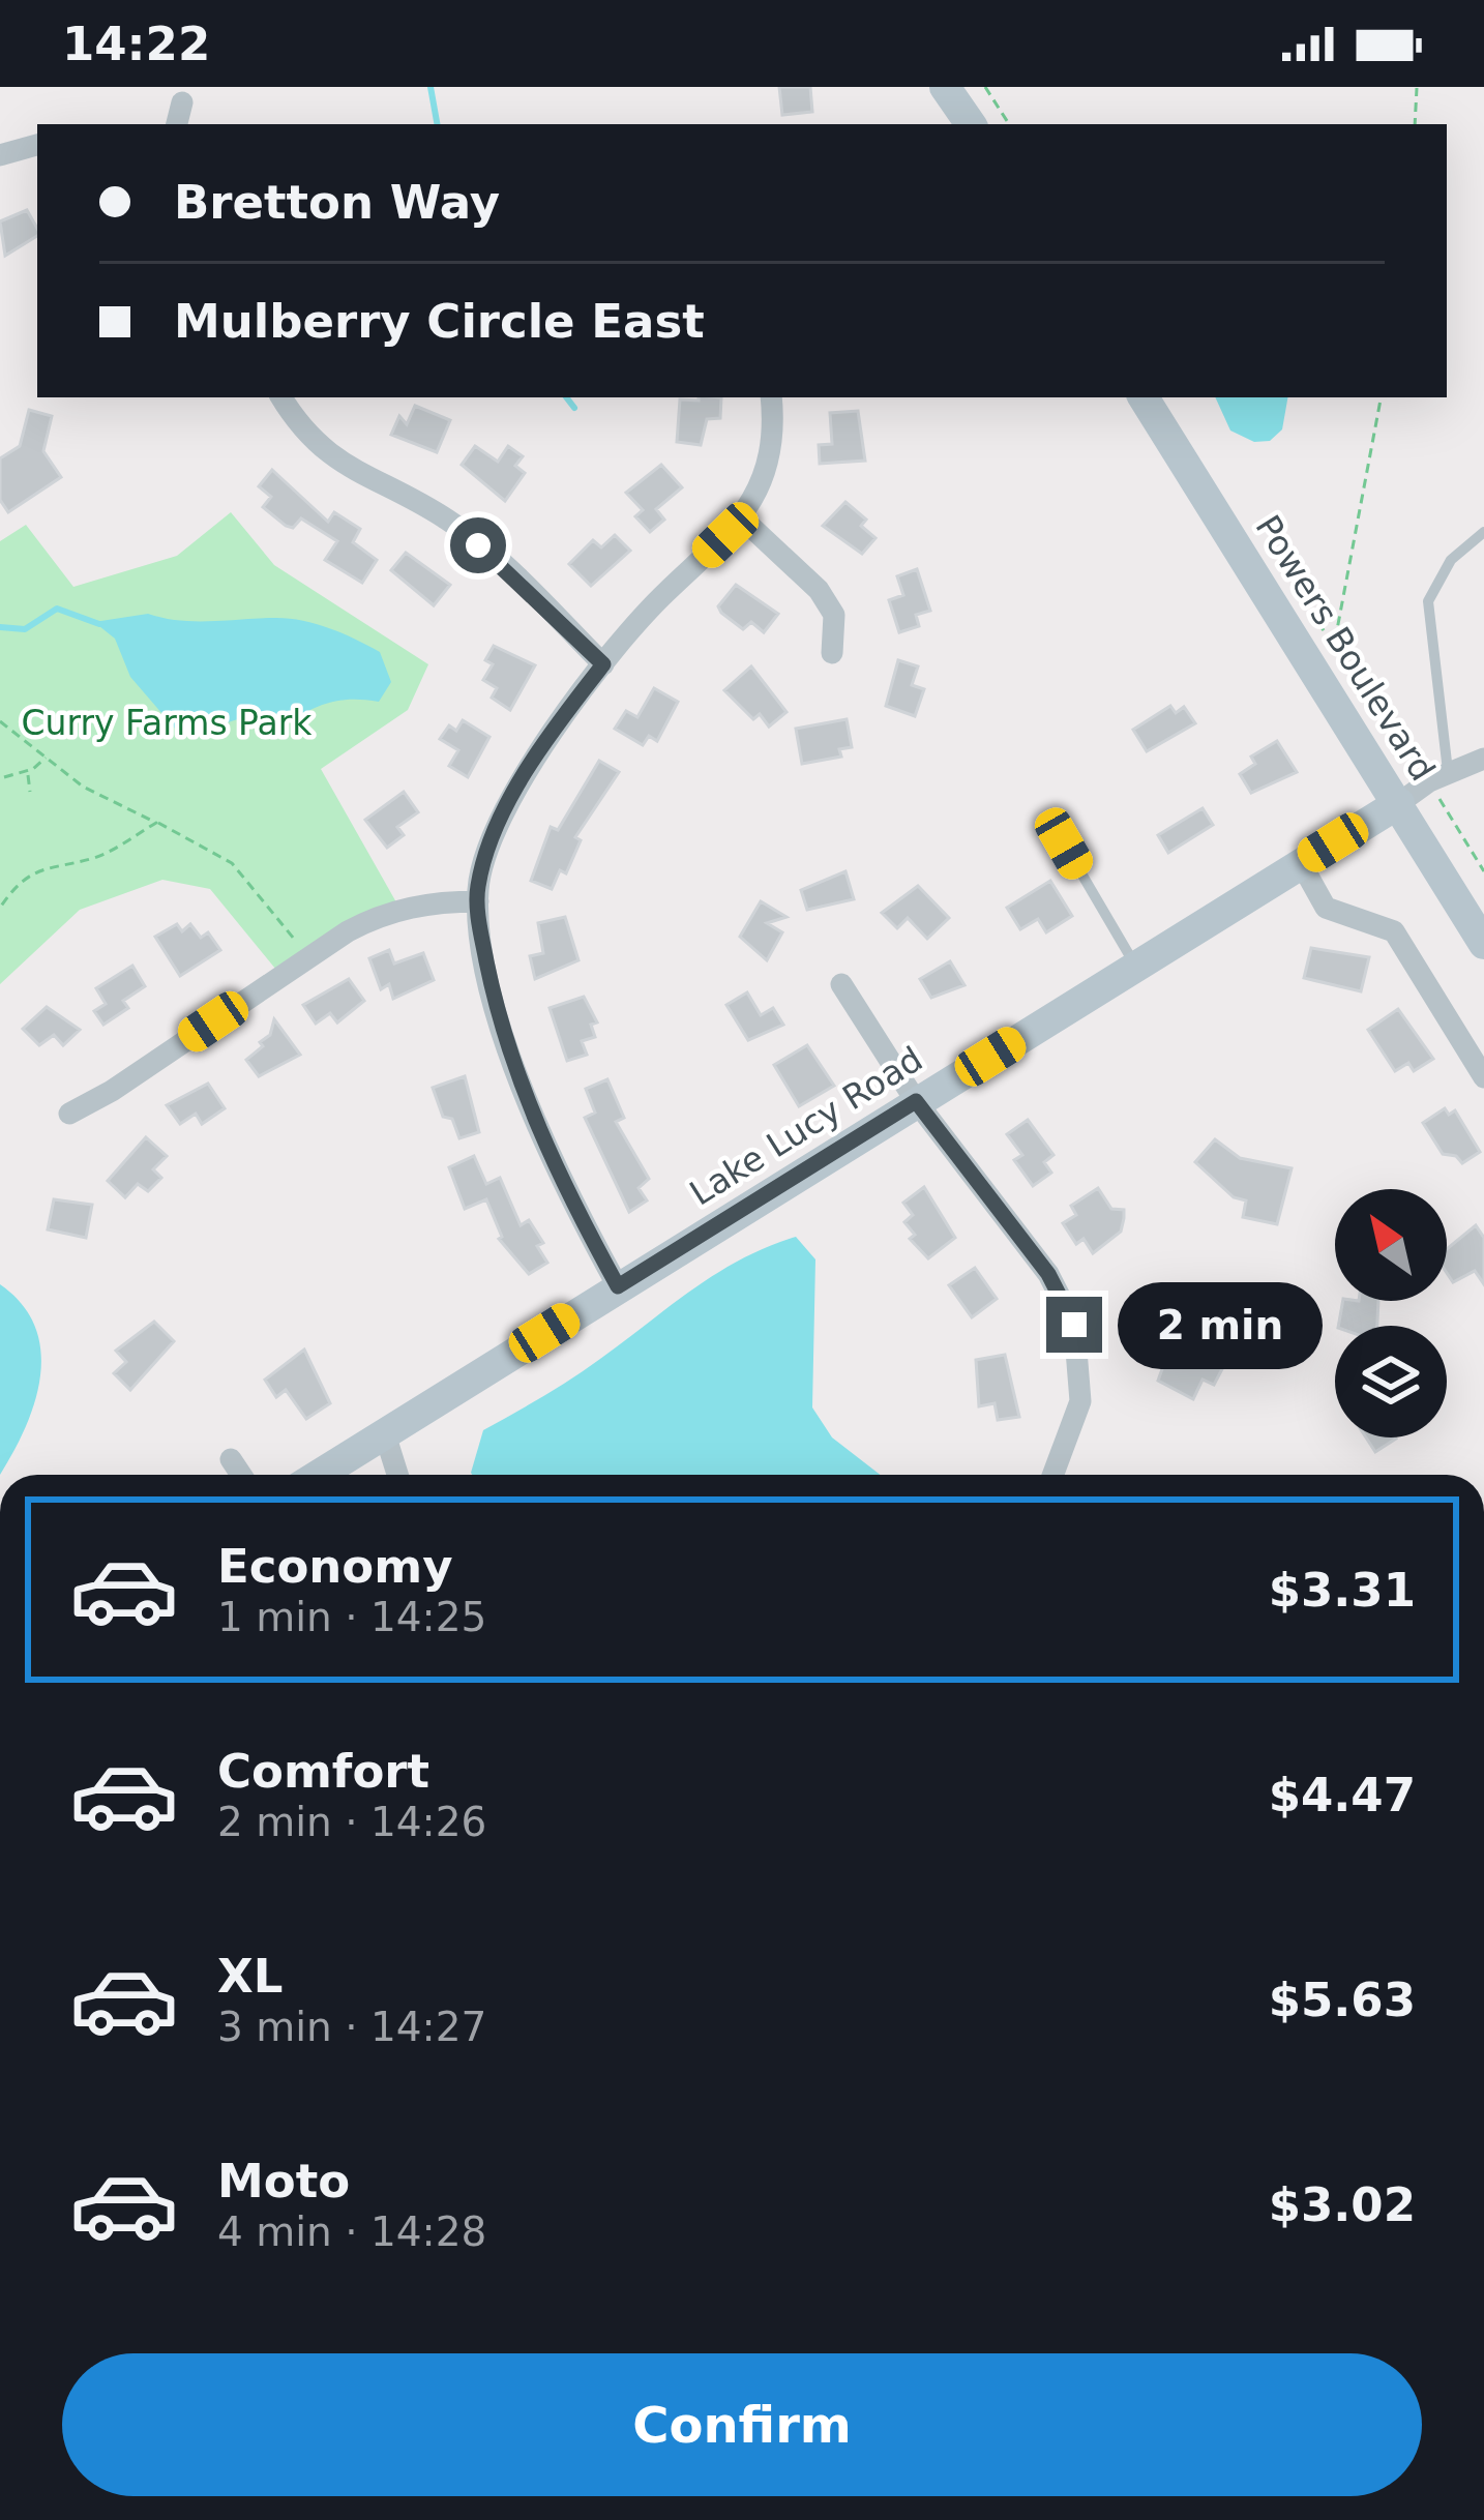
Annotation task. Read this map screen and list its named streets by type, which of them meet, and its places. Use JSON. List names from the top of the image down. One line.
{"streets":{"street":["Powers Boulevard","Lake Lucy Road"]},"crossings":[["Powers Boulevard","Lake Lucy Road"]],"parks":["Curry Farms Park"],"north":"top left","page":{"status":"14:22","banner":["Bretton Way","Mulberry Circle East"],"bubble":"2 min","list":[{"name":"Economy","note":"1 min · 14:25","value":"$3.31"},{"name":"Comfort","note":"2 min · 14:26","value":"$4.47"},{"name":"XL","note":"3 min · 14:27","value":"$5.63"},{"name":"Moto","note":"4 min · 14:28","value":"$3.02"}],"buttons":"Confirm"}}
